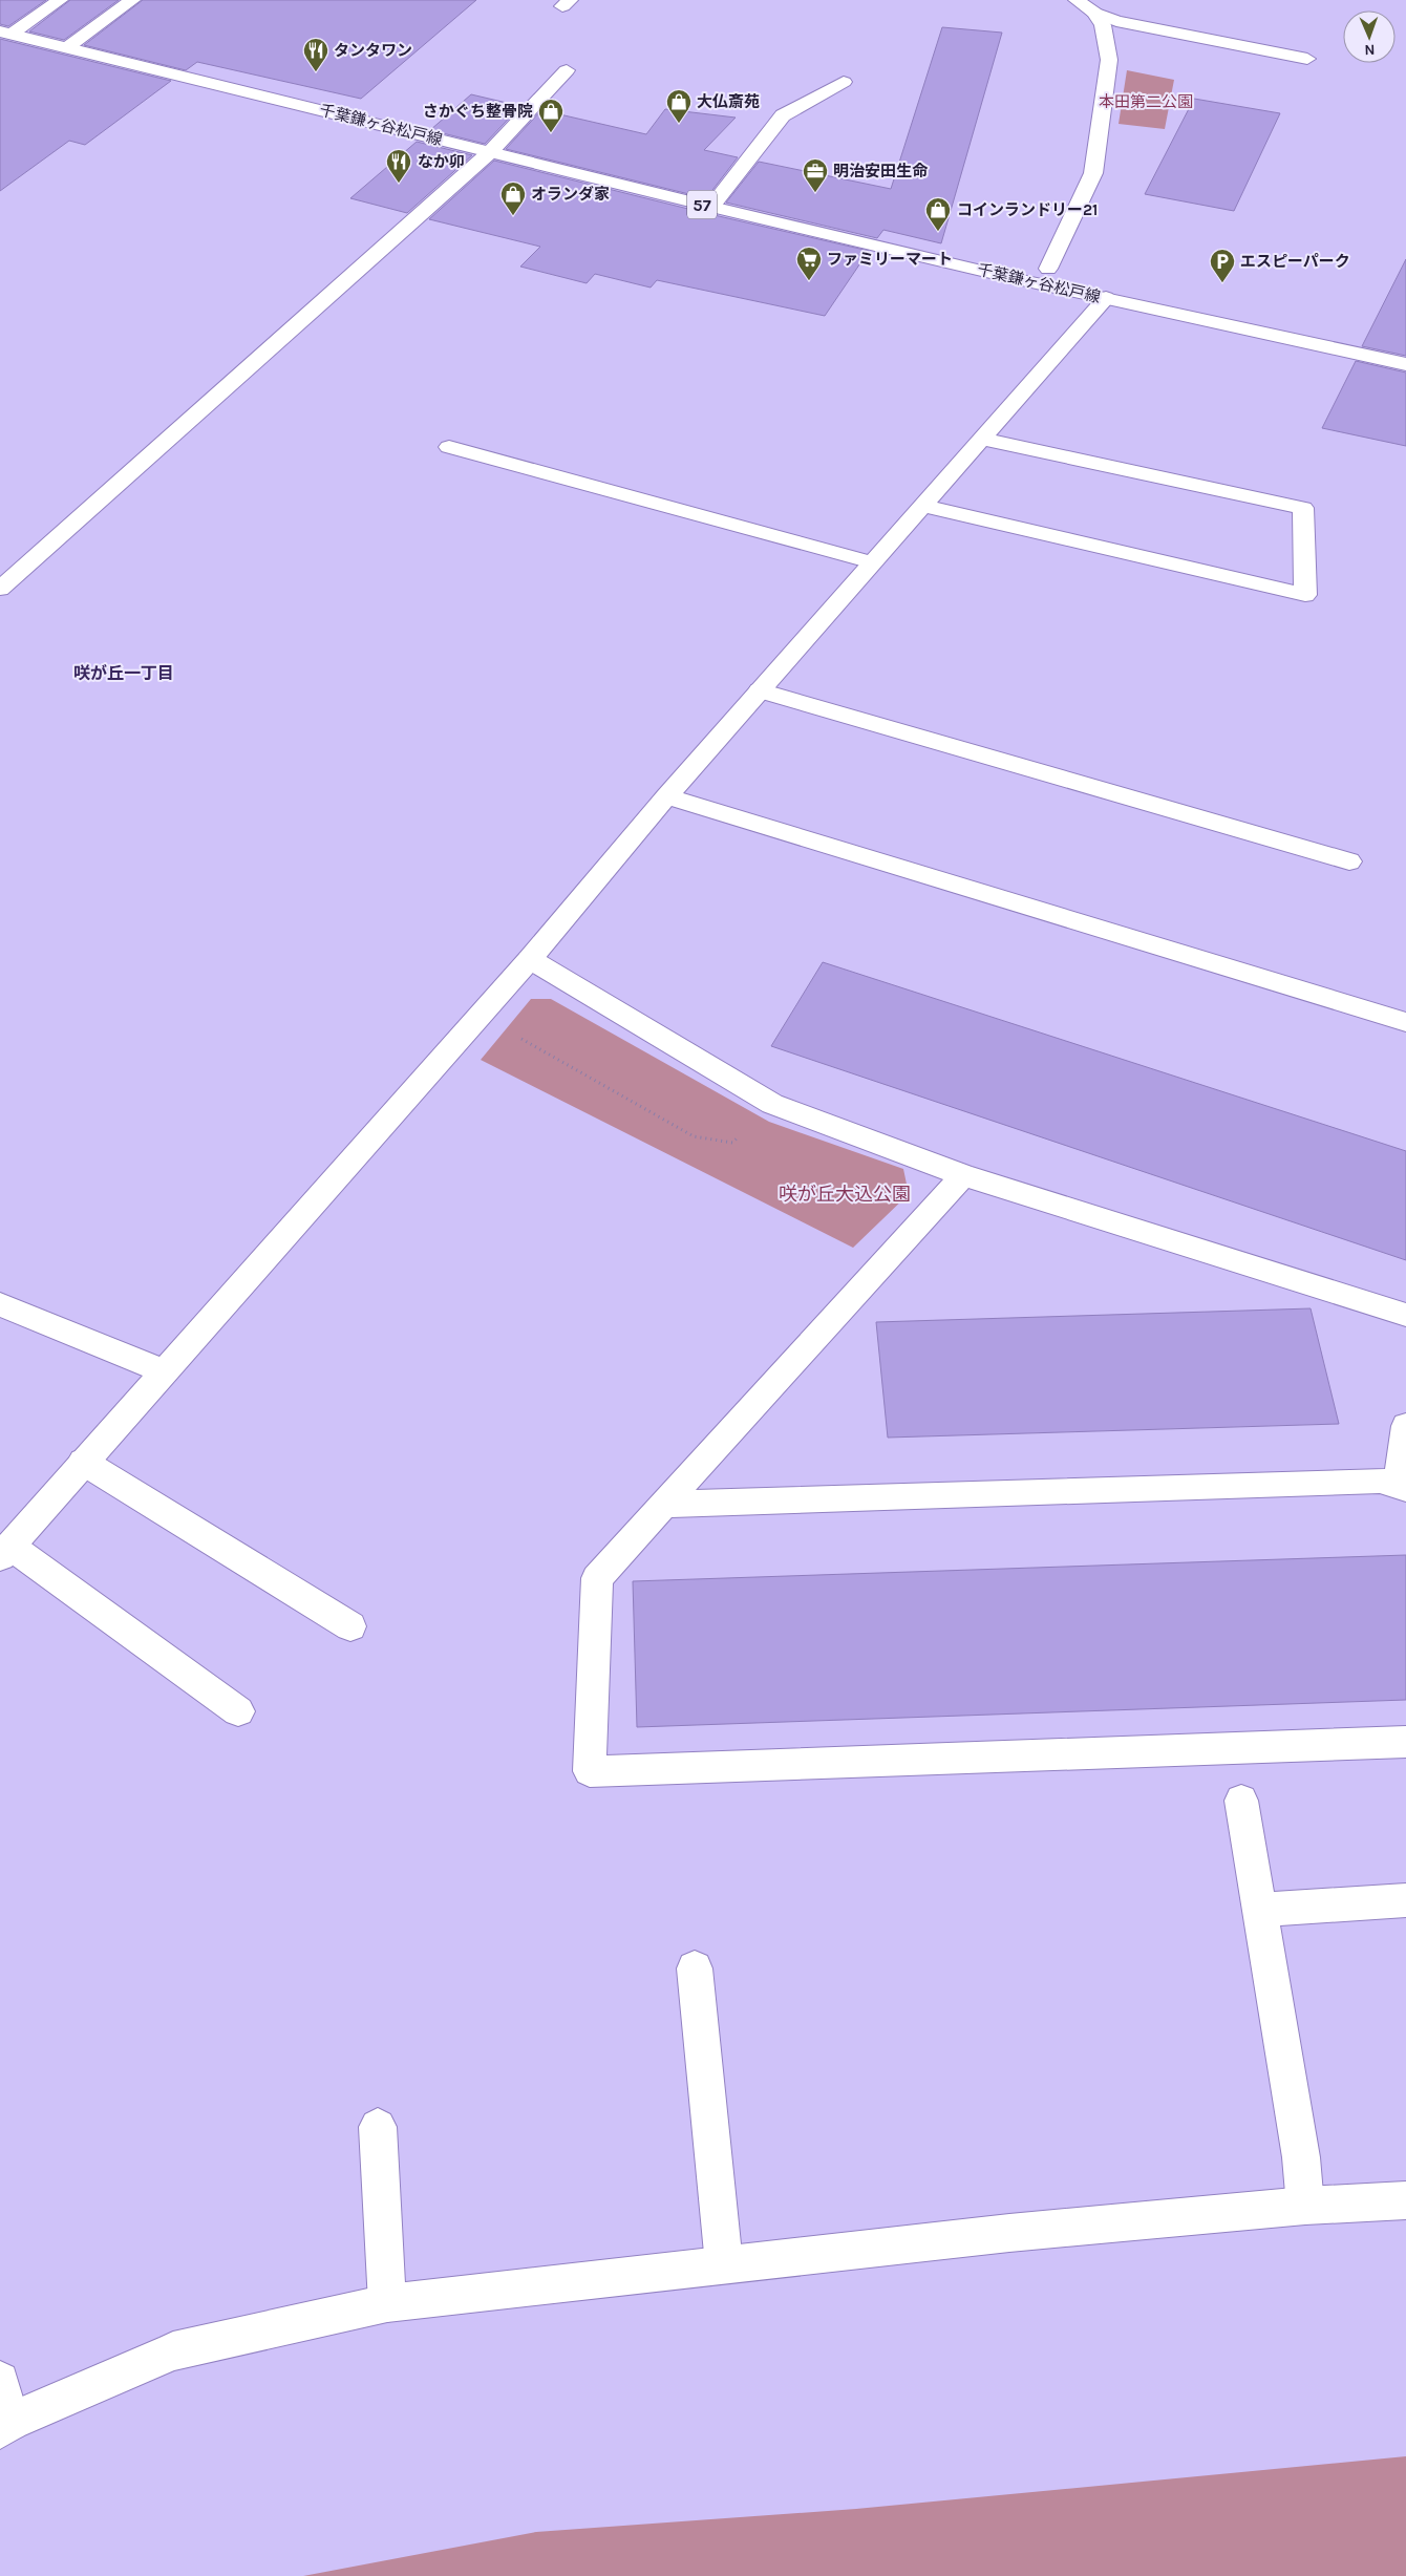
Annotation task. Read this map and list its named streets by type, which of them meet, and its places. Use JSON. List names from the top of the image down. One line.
{"streets":{"street":["千葉鎌ヶ谷松戸線","57"]},"districts":["咲が丘一丁目"],"parks":["本田第二公園","咲が丘大込公園"],"places":{"restaurant":["タンタワン","なか卯"],"shop":["大仏斎苑","さかぐち整骨院","オランダ家","コインランドリー21"],"office":["明治安田生命"],"supermarket":["ファミリーマート"],"parking":["エスピーパーク"]},"north":"bottom"}
